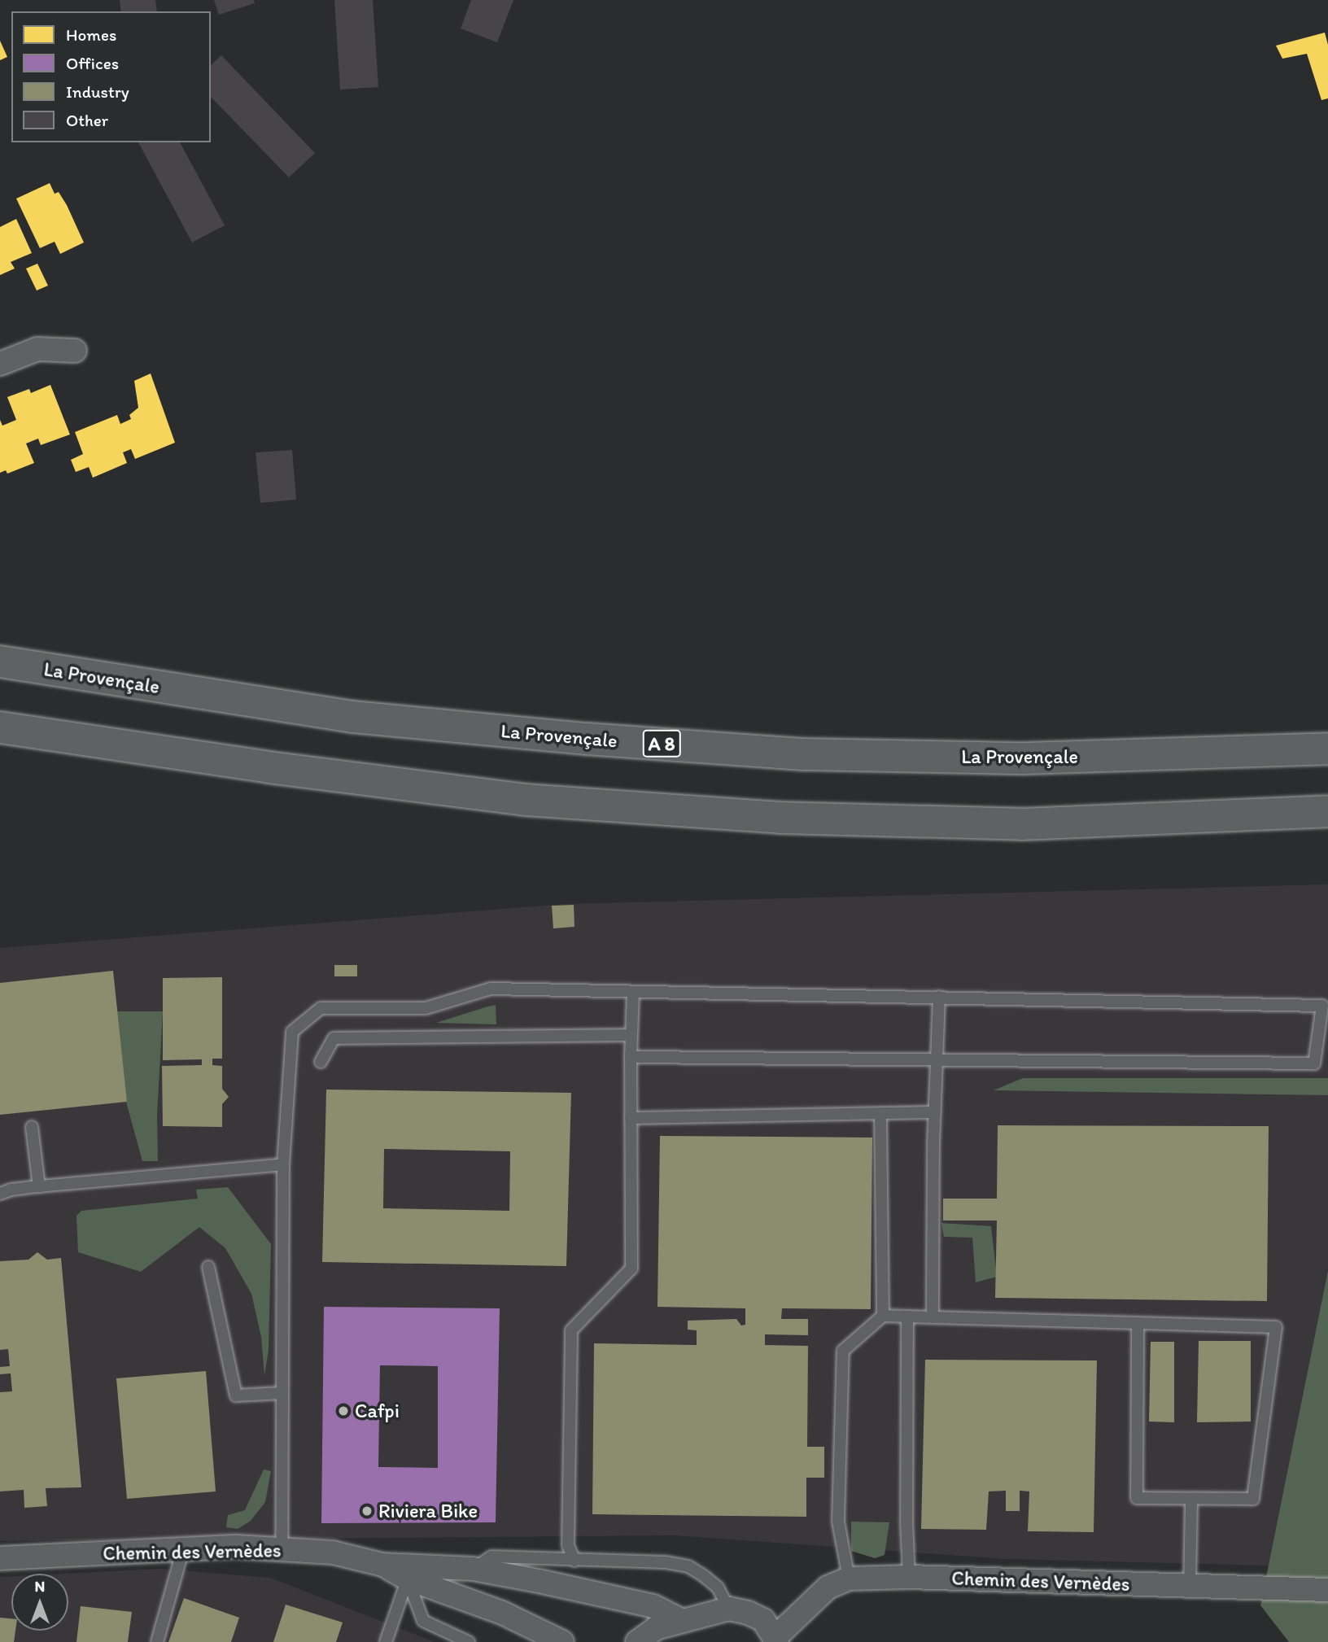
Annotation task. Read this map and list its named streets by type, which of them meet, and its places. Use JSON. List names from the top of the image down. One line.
{"streets":{"highway":["La Provençale","A 8"],"street":["Chemin des Vernèdes"]},"places":["Cafpi","Riviera Bike"],"legend":["Homes","Offices","Industry","Other"],"north":"top"}
